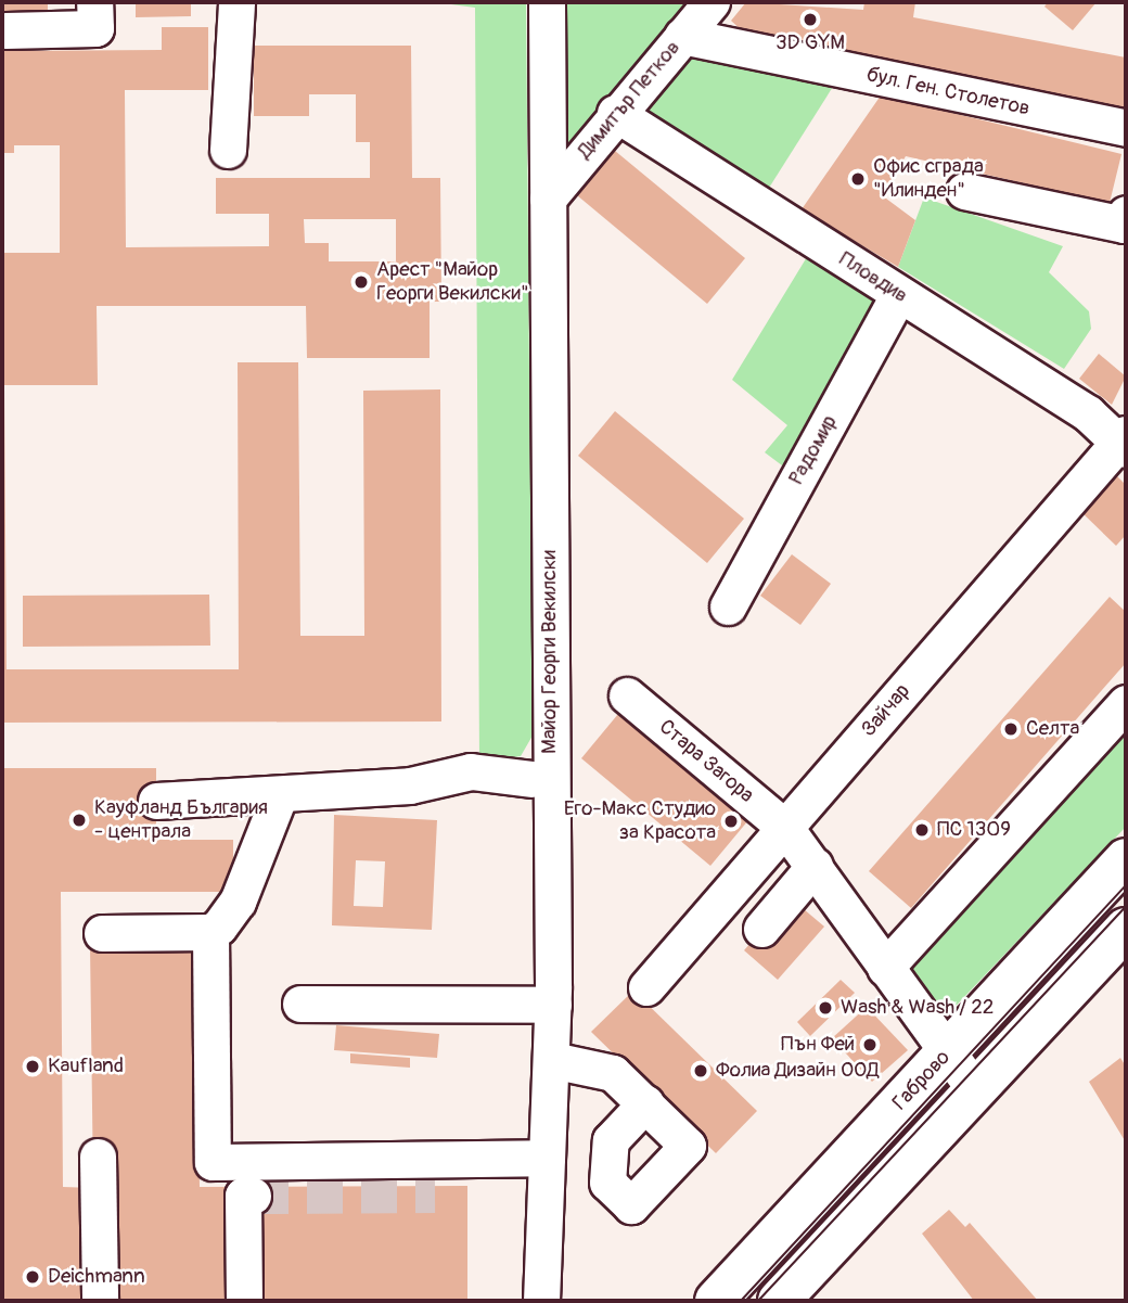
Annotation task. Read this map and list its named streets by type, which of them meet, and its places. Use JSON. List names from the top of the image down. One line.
{"streets":{"main road":["Габрово"],"street":["бул. Ген. Столетов","Димитър Петков","Пловдив","Радомир","Майор Георги Векилски","Зайчар","Стара Загора"]},"crossings":[["бул. Ген. Столетов","Димитър Петков"],["Димитър Петков","Пловдив"],["Димитър Петков","Майор Георги Векилски"],["Пловдив","Радомир"],["Пловдив","Зайчар"],["Зайчар","Стара Загора"],["Стара Загора","Габрово"]],"places":["3D GYM","Офис сграда \"Илинден\"","Арест \"Майор Георги Векилски\"","Селта","Кауфланд България - централа","Eго-Макс Студио за Красота","ПС 1309","Wash & Wash / 22","Пън Фей","Kaufland","Фолиа Дизайн ООД","Deichmann"]}
